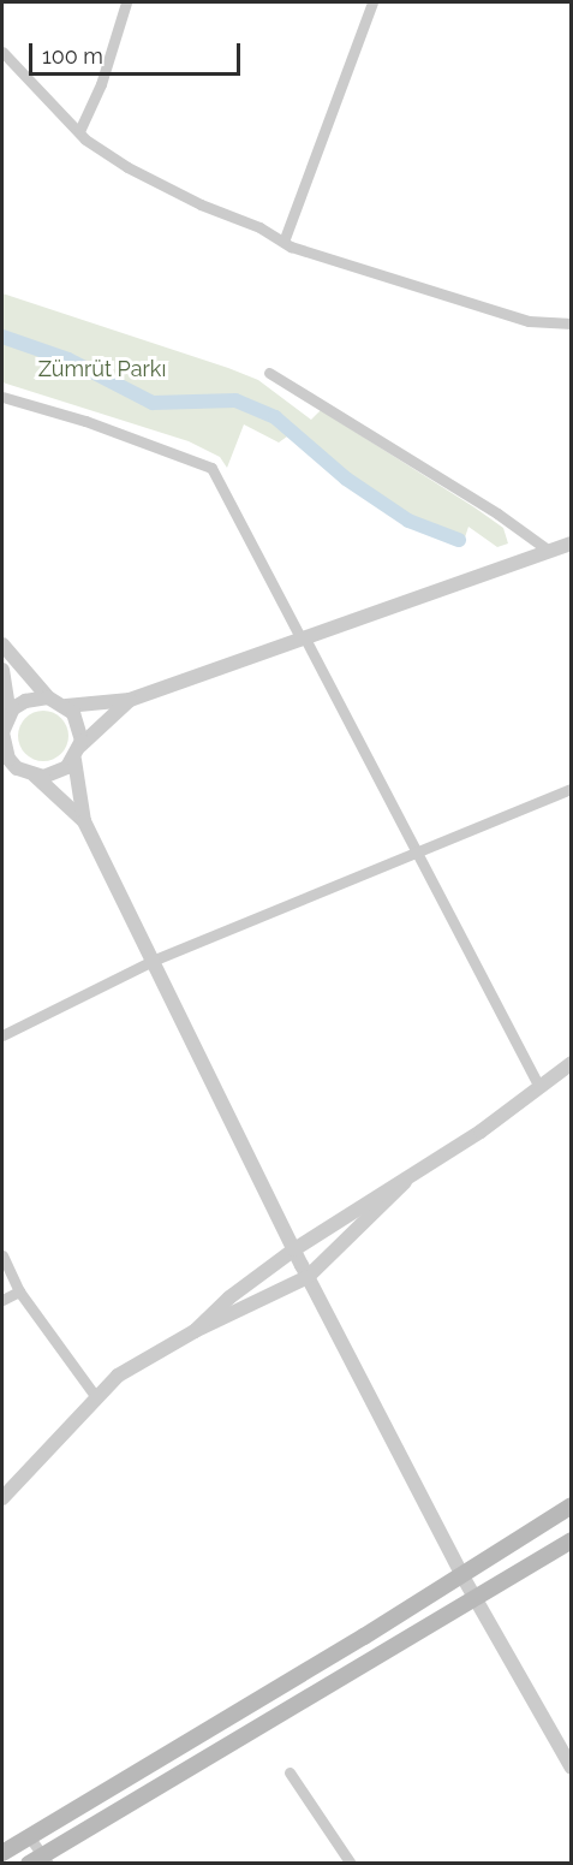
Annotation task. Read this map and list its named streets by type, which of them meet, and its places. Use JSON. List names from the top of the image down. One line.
{"parks":["Zümrüt Parkı"],"scale_bar":"100 m"}
